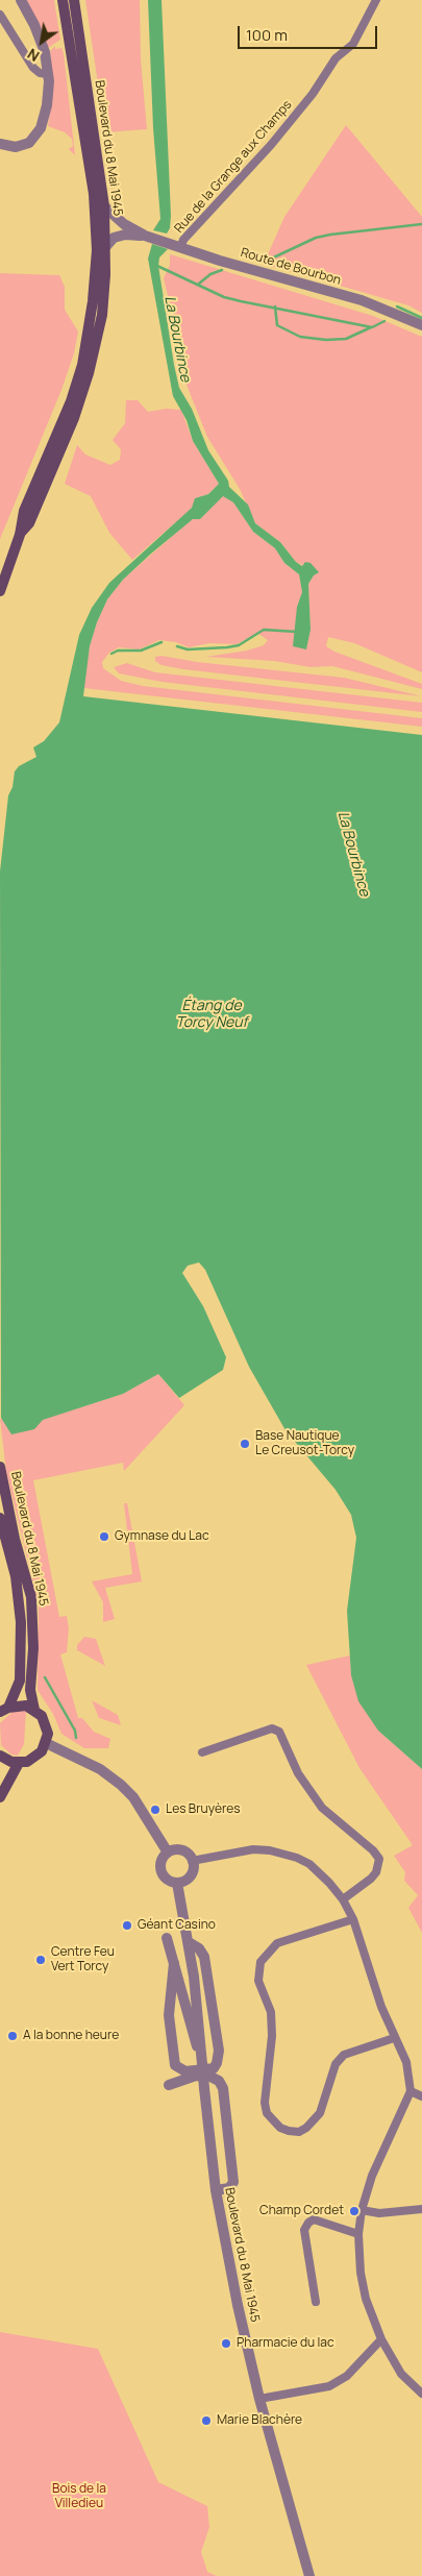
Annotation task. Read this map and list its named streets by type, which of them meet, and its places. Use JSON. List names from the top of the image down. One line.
{"streets":{"main road":["Boulevard du 8 Mai 1945"],"street":["Rue de la Grange aux Champs","Route de Bourbon"]},"crossings":[["Boulevard du 8 Mai 1945","Route de Bourbon"],["Rue de la Grange aux Champs","Route de Bourbon"]],"water":["La Bourbince","Étang de Torcy Neuf"],"parks":["Bois de la Villedieu"],"places":["Base Nautique Le Creusot-Torcy","Gymnase du Lac","Les Bruyères","Géant Casino","Centre Feu Vert Torcy","A la bonne heure","Champ Cordet","Pharmacie du lac","Marie Blachère"],"scale_bar":"100 m","north":"bottom left"}
